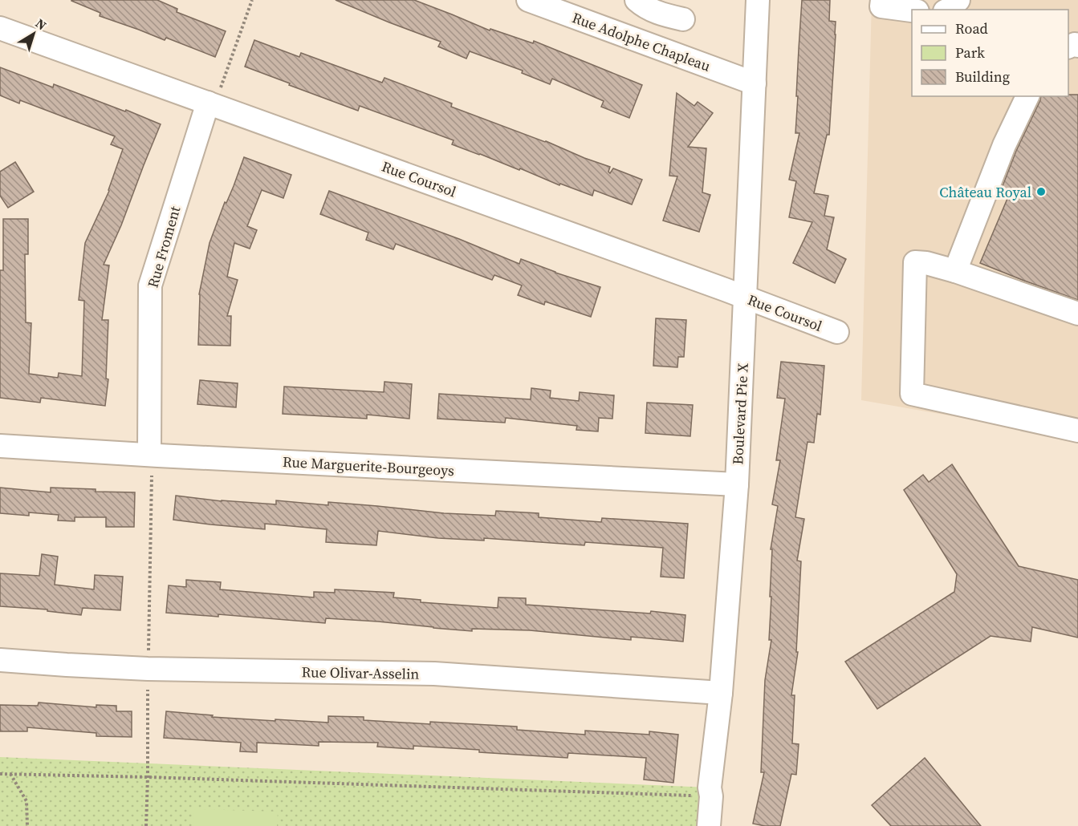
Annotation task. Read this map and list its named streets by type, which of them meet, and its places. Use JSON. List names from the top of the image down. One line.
{"streets":{"street":["Rue Adolphe Chapleau","Rue Coursol","Rue Froment","Boulevard Pie X","Rue Marguerite-Bourgeoys","Rue Olivar-Asselin"]},"crossings":[["Rue Adolphe Chapleau","Boulevard Pie X"],["Rue Coursol","Rue Froment"],["Rue Coursol","Boulevard Pie X"],["Rue Froment","Rue Marguerite-Bourgeoys"],["Boulevard Pie X","Rue Marguerite-Bourgeoys"],["Boulevard Pie X","Rue Olivar-Asselin"]],"places":["Château Royal"],"legend":["Road","Park","Building"],"north":"top right"}
